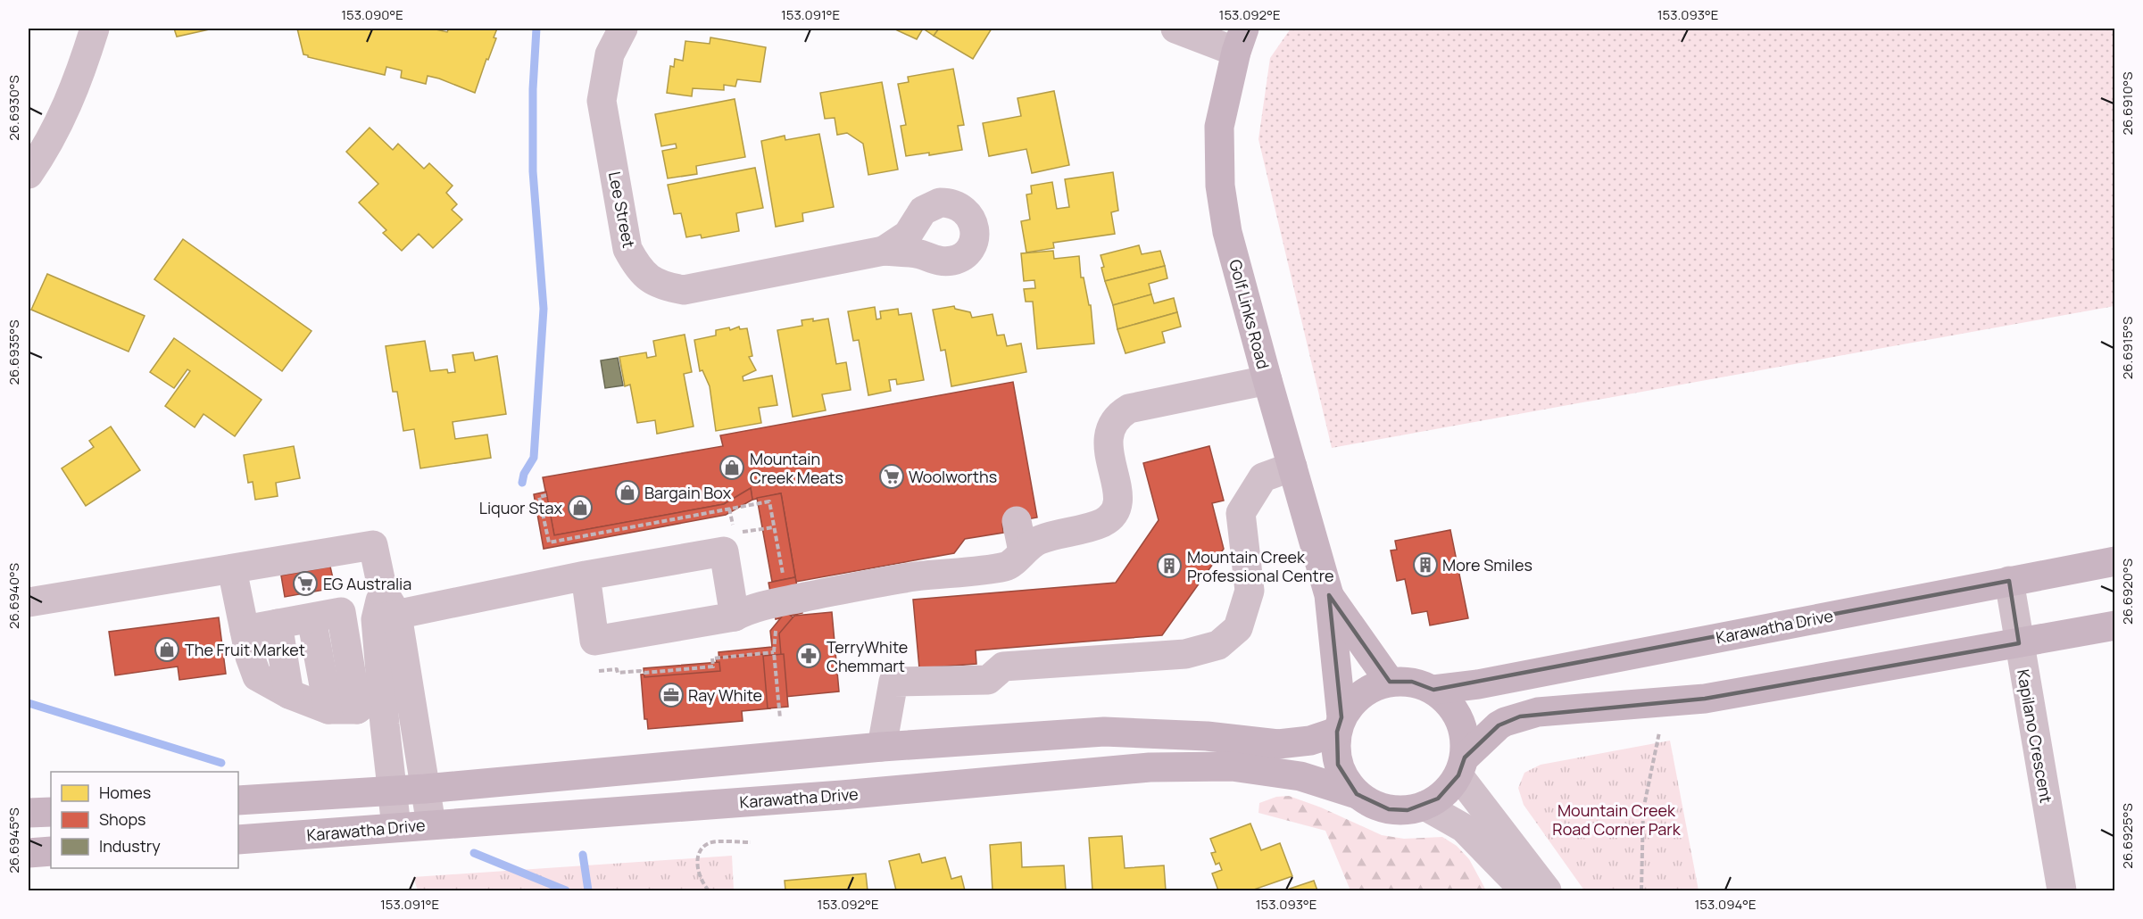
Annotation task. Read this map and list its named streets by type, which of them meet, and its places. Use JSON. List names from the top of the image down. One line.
{"streets":{"main road":["Golf Links Road","Karawatha Drive"],"street":["Lee Street","Kapilano Crescent"]},"crossings":[["Golf Links Road","Karawatha Drive"],["Karawatha Drive","Kapilano Crescent"]],"parks":["Mountain Creek Road Corner Park"],"places":{"shop":["Mountain Creek Meats","Bargain Box","Liquor Stax","The Fruit Market"],"supermarket":["Woolworths","EG Australia"],"building":["More Smiles","Mountain Creek Professional Centre"],"pharmacy":["TerryWhite Chemmart"],"office":["Ray White"]},"legend":["Homes","Shops","Industry"],"coordinates":["153.090°E","153.091°E","153.092°E","153.093°E","26.6910°S","26.6930°S","26.6915°S","26.6935°S","26.6920°S","26.6940°S","26.6925°S","26.6945°S","153.094°E"]}
